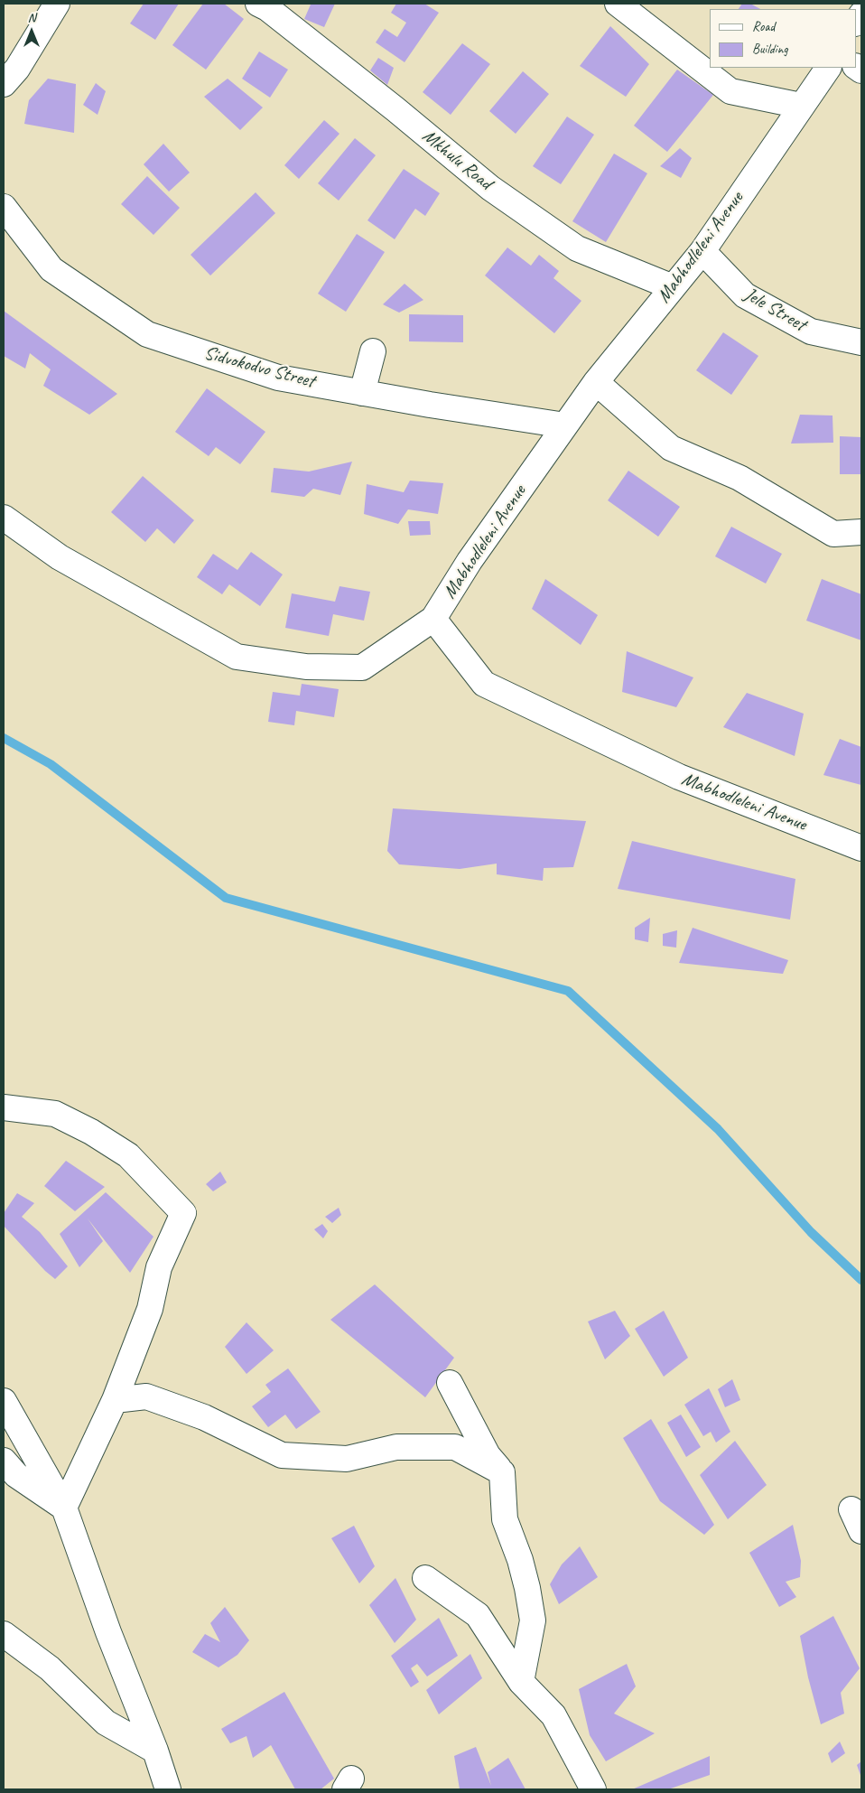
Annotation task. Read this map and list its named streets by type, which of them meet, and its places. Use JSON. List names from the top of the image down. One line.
{"streets":{"street":["Mkhulu Road","Mabhodleleni Avenue","Jele Street","Sidvokodvo Street"]},"crossings":[["Mkhulu Road","Mabhodleleni Avenue"],["Mabhodleleni Avenue","Jele Street"],["Mabhodleleni Avenue","Sidvokodvo Street"]],"legend":["Road","Building"],"north":"top"}
